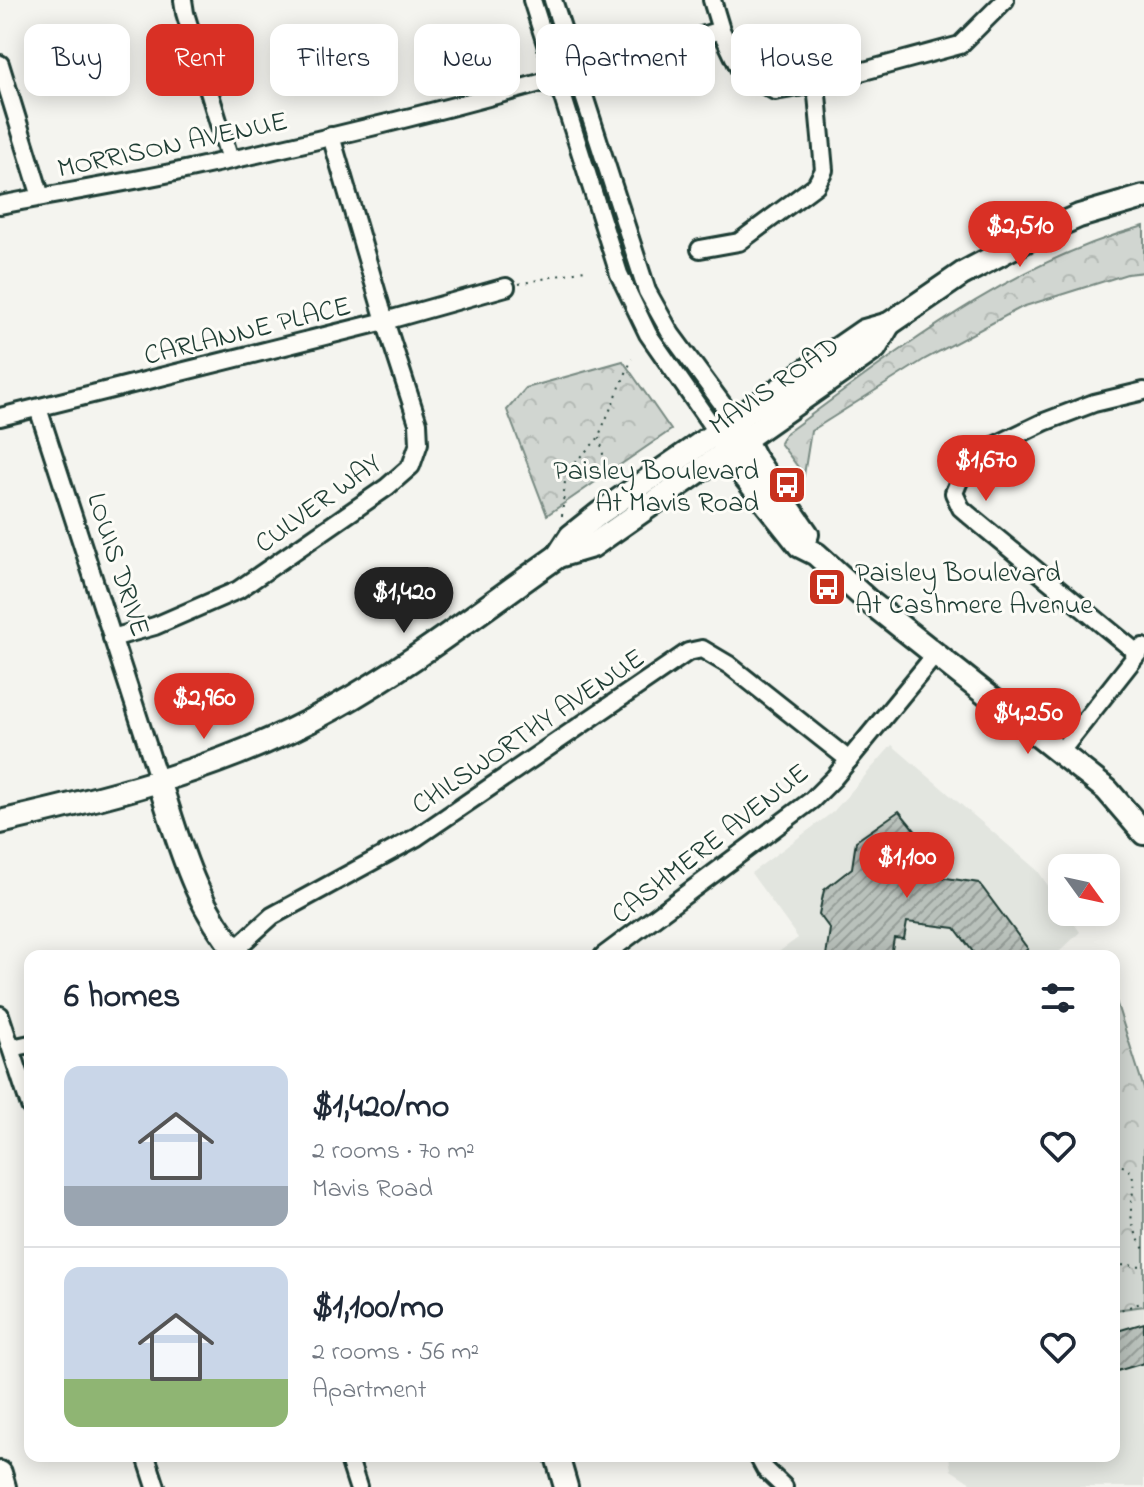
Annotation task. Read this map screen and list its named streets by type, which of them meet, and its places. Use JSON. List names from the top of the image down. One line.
{"streets":{"main road":["MAVIS ROAD","LOUIS DRIVE"],"street":["MORRISON AVENUE","CARLANNE PLACE","CULVER WAY","CHILSWORTHY AVENUE","CASHMERE AVENUE"]},"crossings":[["MORRISON AVENUE","CULVER WAY"],["CARLANNE PLACE","CULVER WAY"],["CARLANNE PLACE","LOUIS DRIVE"],["MAVIS ROAD","LOUIS DRIVE"],["CULVER WAY","LOUIS DRIVE"],["CHILSWORTHY AVENUE","CASHMERE AVENUE"]],"places":{"bus stop":["Paisley Boulevard At Mavis Road","Paisley Boulevard At Cashmere Avenue"]},"north":"bottom right","page":{"chip":["Buy","Rent","Filters","New","Apartment","House"],"price":["$2,510","$1,670","$1,420","$2,960","$4,250","$1,100"],"heading":"6 homes","list":[{"name":"$1,420/mo","note":"2 rooms · 70 m² · Mavis Road"},{"name":"$1,100/mo","note":"2 rooms · 56 m² · Apartment"}]}}
